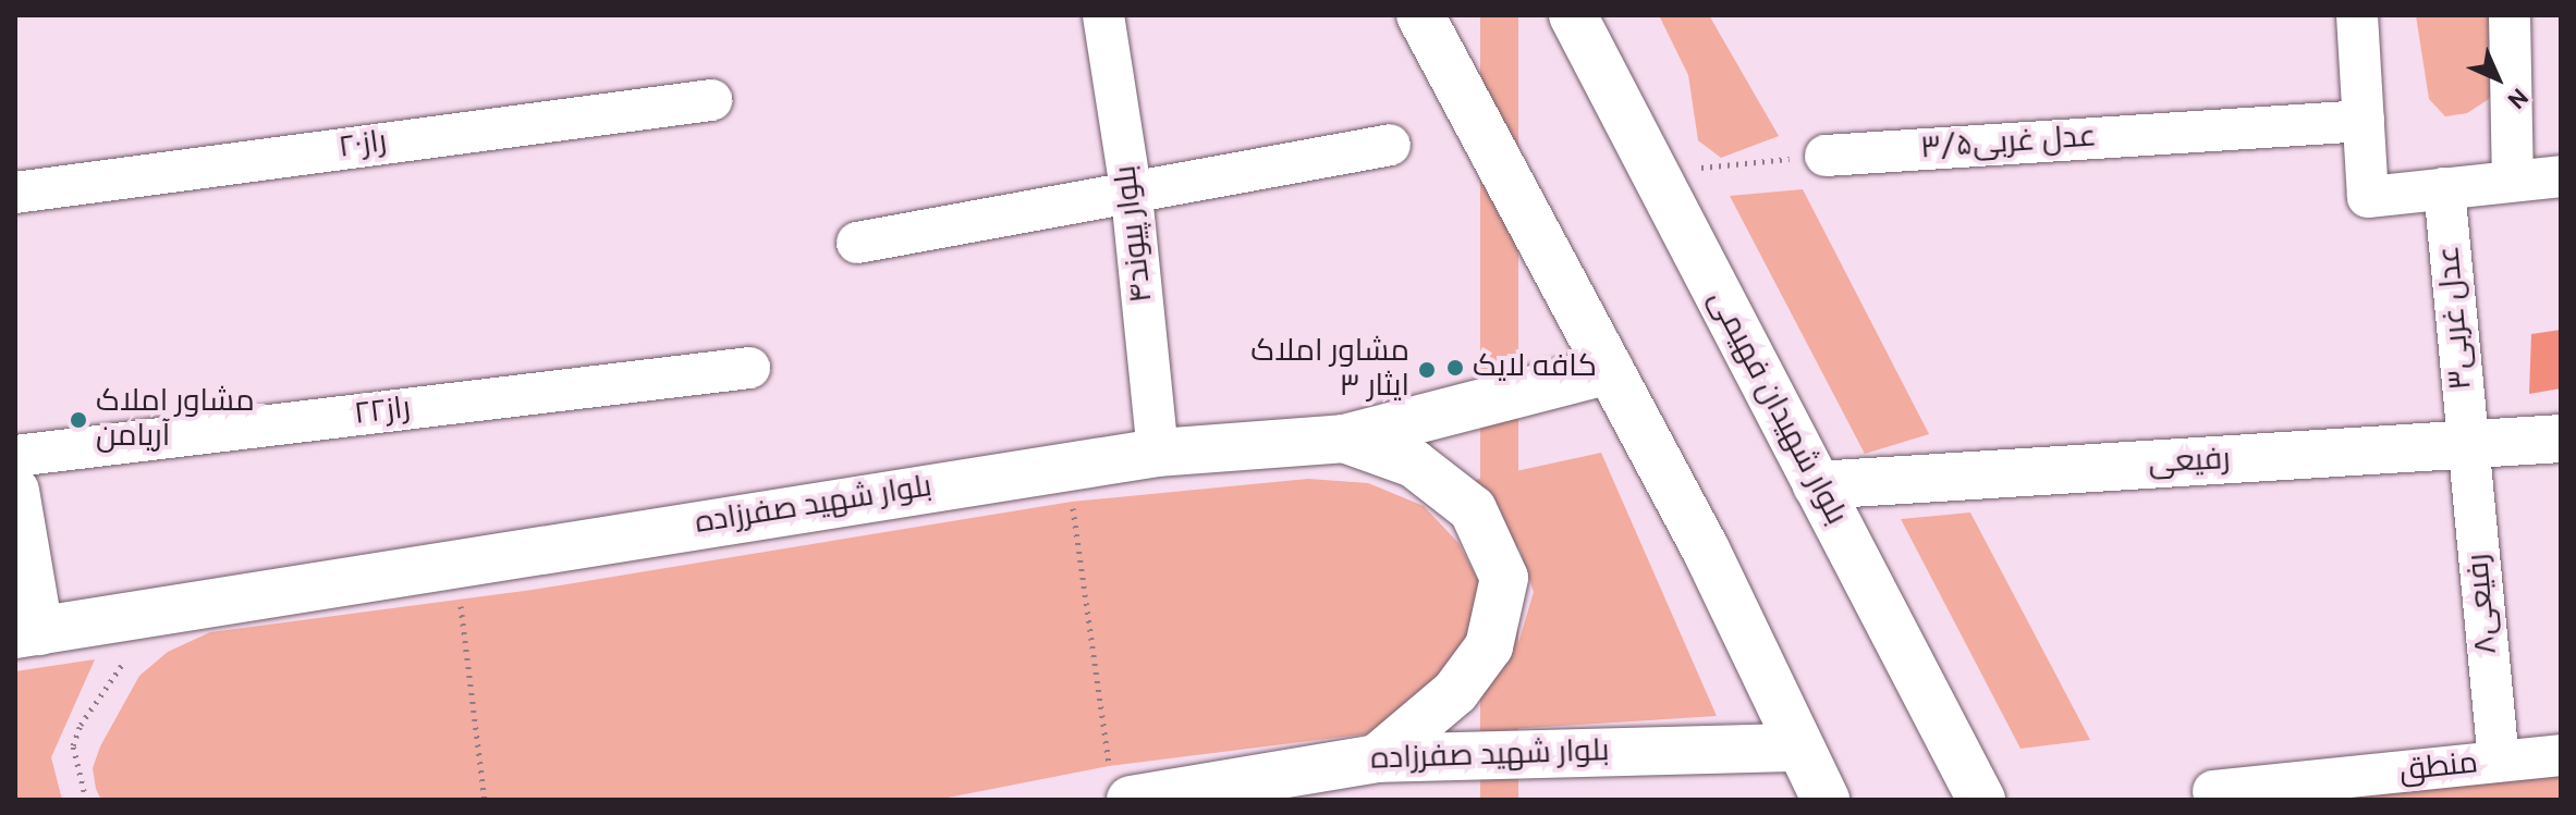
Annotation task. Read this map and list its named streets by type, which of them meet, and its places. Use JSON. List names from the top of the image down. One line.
{"streets":{"street":["عدل غربی۳/۵","راز۲۰","بلوار پیوند۴","عدل غربی۳","بلوار شهیدان فهیمی","راز۲۲","رفیعی","بلوار شهید صفرزاده","۸رفیعی","منطق"]},"crossings":[["بلوار پیوند۴","بلوار شهید صفرزاده"],["عدل غربی۳","رفیعی"],["عدل غربی۳","۸رفیعی"],["بلوار شهیدان فهیمی","رفیعی"],["رفیعی","۸رفیعی"],["۸رفیعی","منطق"]],"places":["کافه لایک","مشاور املاک ایثار ۳","مشاور املاک آریامن"],"north":"bottom right"}
